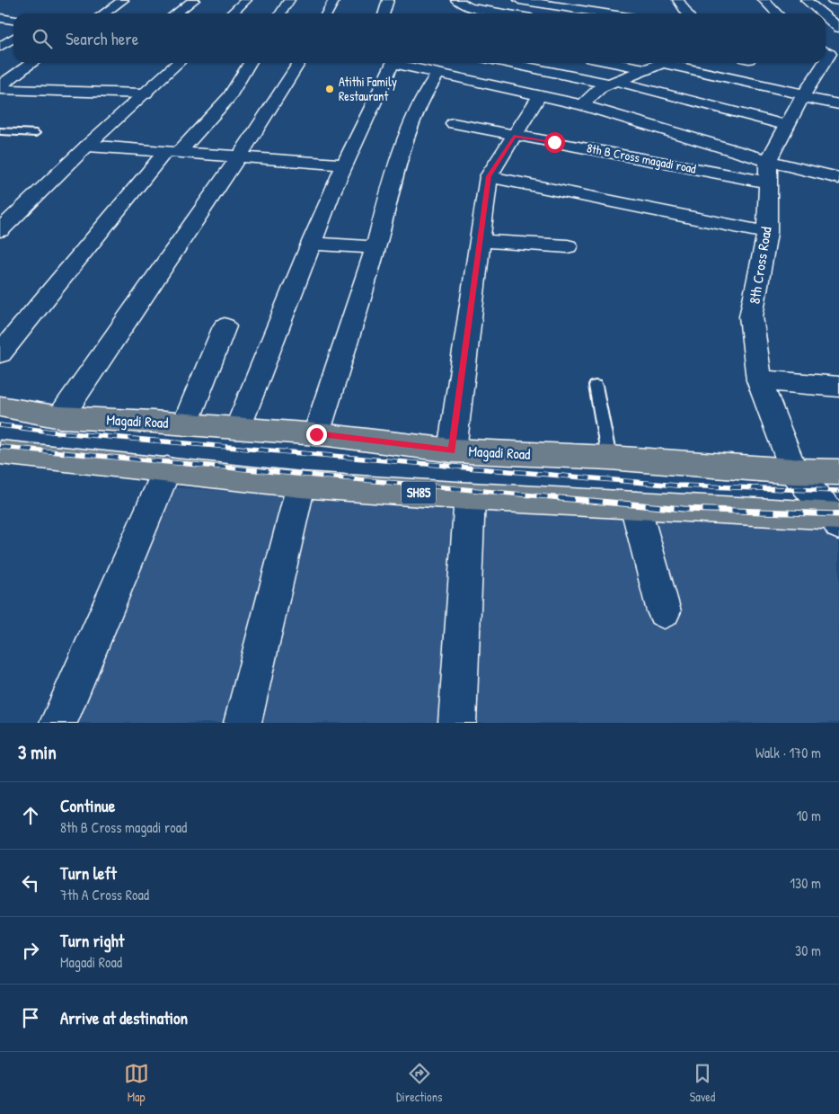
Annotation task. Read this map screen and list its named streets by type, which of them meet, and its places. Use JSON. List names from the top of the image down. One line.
{"streets":{"main road":["Magadi Road","SH85"],"street":["8th B Cross magadi road","8th Cross Road"]},"crossings":[["8th B Cross magadi road","8th Cross Road"],["8th Cross Road","Magadi Road"]],"places":["Atithi Family Restaurant"],"page":{"search":"Search here","heading":["3 min","Walk · 170 m"],"list":[["Continue","8th B Cross magadi road","10 m"],["Turn left","7th A Cross Road","130 m"],["Turn right","Magadi Road","30 m"],"Arrive at destination"],"nav":["Map","Directions","Saved"]}}
